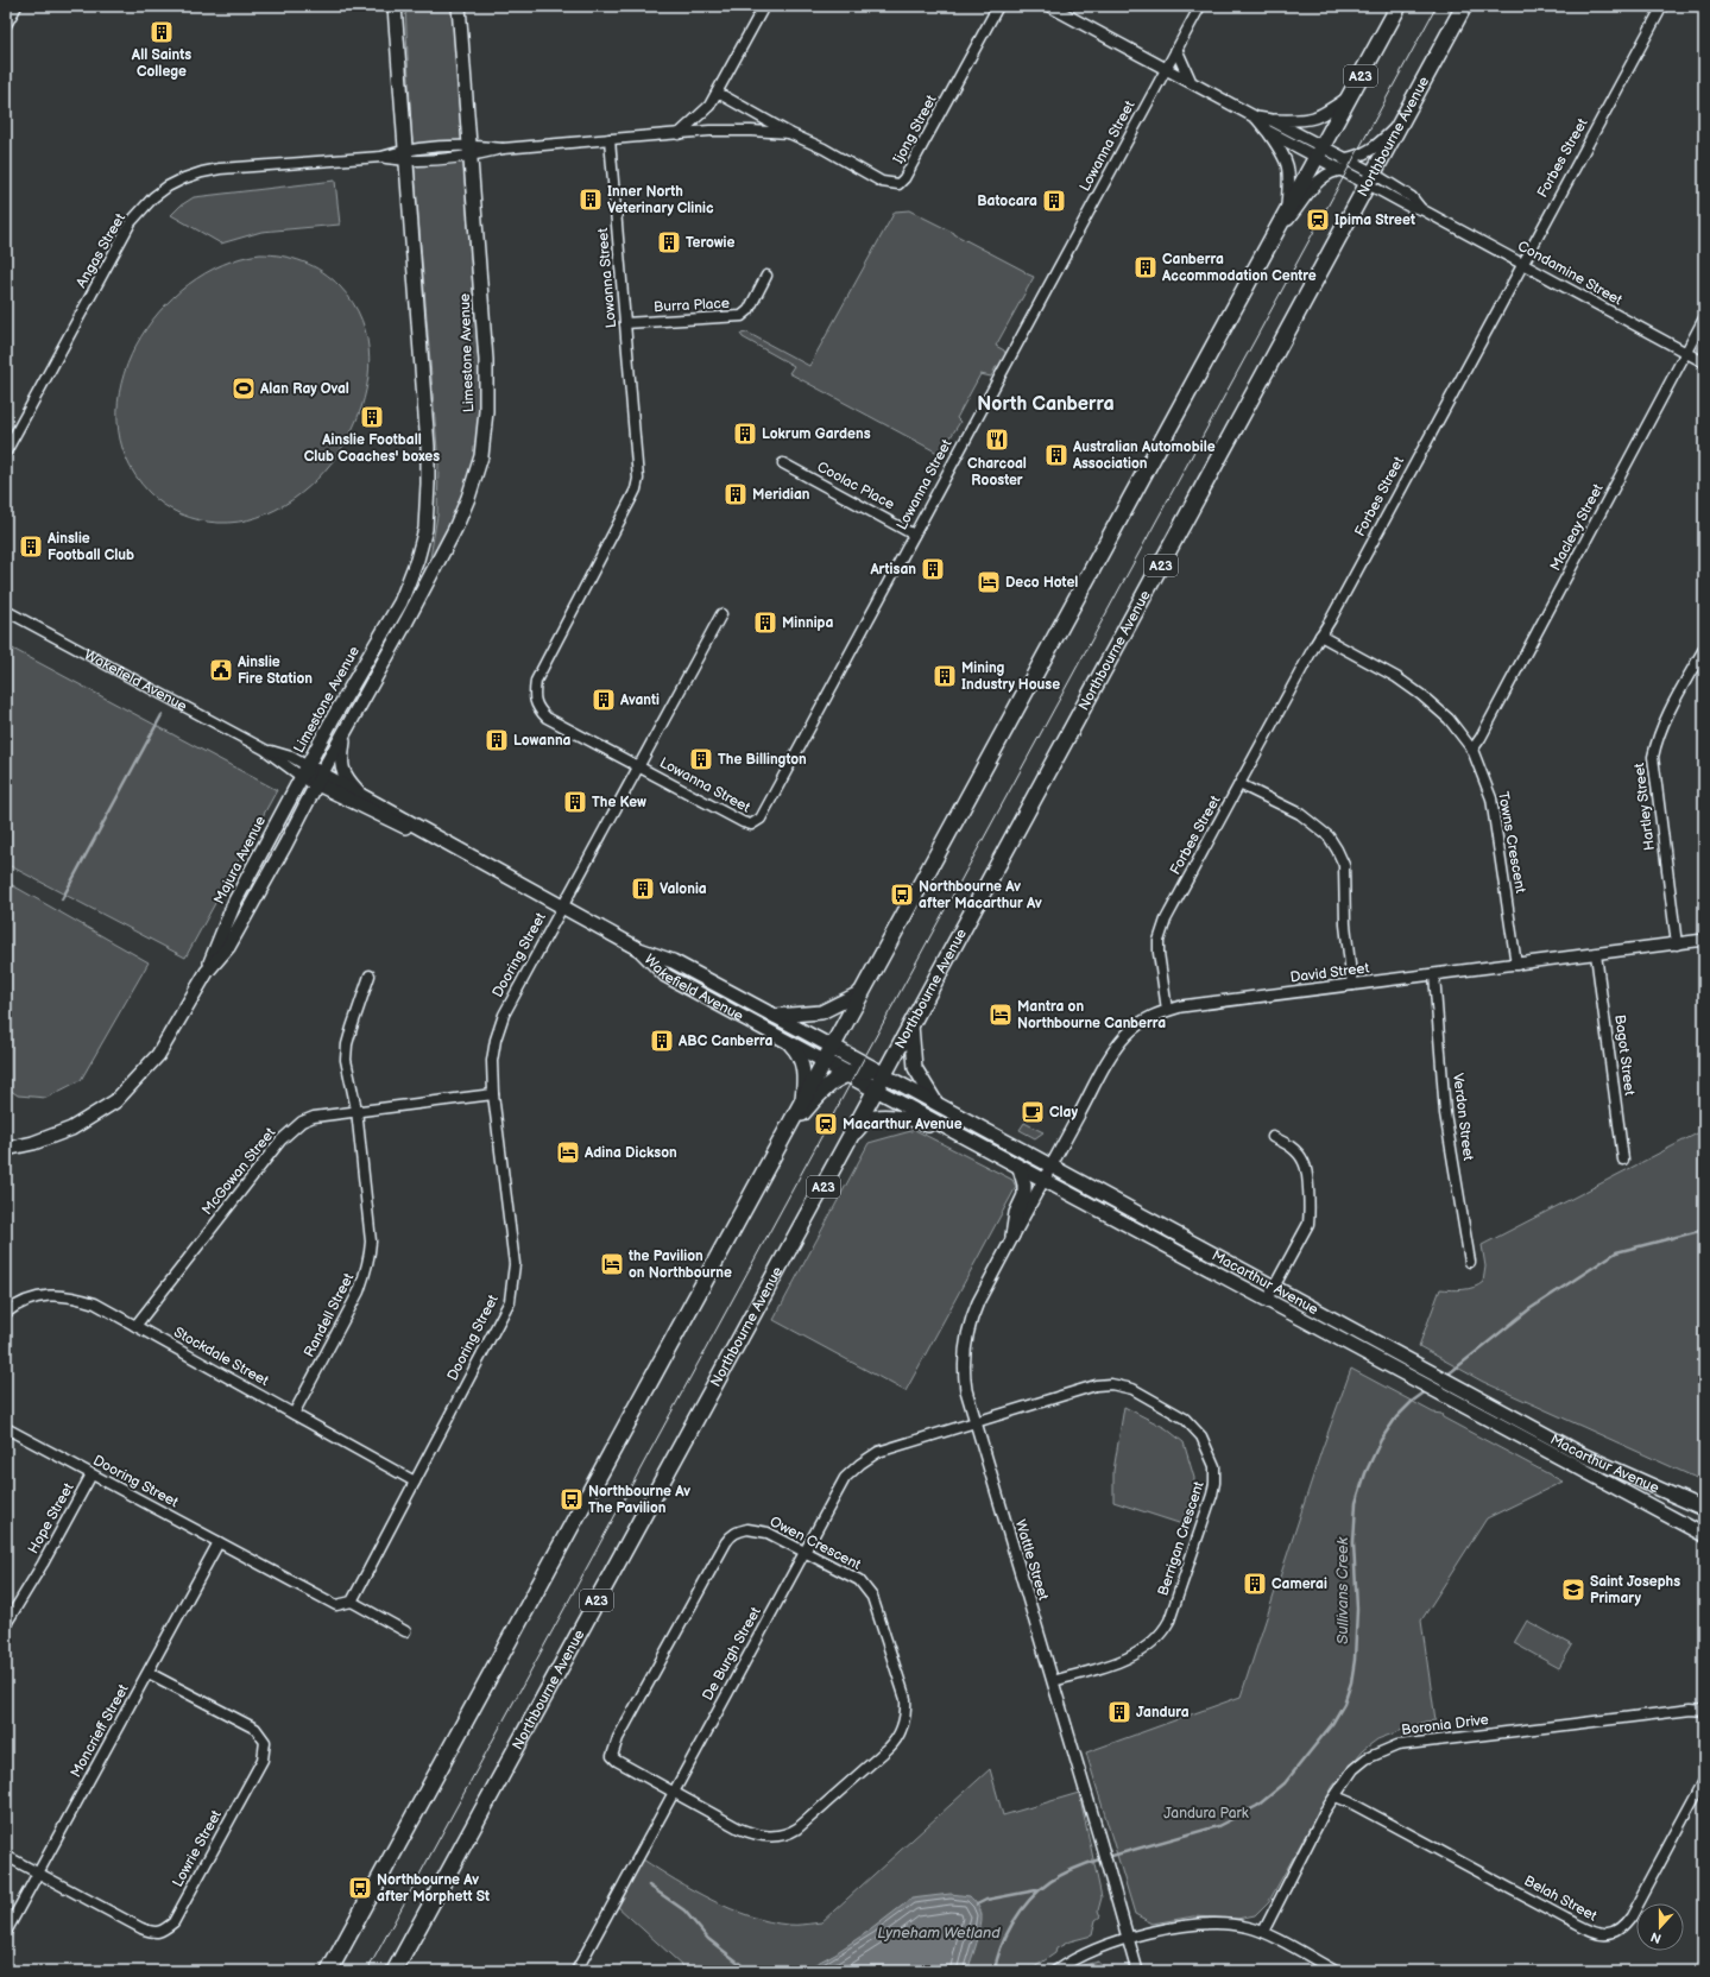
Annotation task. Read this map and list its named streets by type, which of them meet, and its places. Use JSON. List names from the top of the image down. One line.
{"streets":{"highway":["A23","Northbourne Avenue","Wakefield Avenue","Macarthur Avenue"],"main road":["Limestone Avenue","Majura Avenue"],"street":["Ijong Street","Lowanna Street","Forbes Street","Angas Street","Condamine Street","Burra Place","Coolac Place","Macleay Street","Hartley Street","Towns Crescent","Dooring Street","David Street","Bagot Street","Verdon Street","McGowan Street","Randell Street","Stockdale Street","Hope Street","Berrigan Crescent","Owen Crescent","Wattle Street","De Burgh Street","Boronia Drive","Moncrieff Street","Lowrie Street","Belah Street"]},"crossings":[["A23","Wakefield Avenue"],["A23","Macarthur Avenue"],["Ijong Street","Lowanna Street"],["Ijong Street","Angas Street"],["Ijong Street","Limestone Avenue"],["Northbourne Avenue","Condamine Street"],["Northbourne Avenue","Wakefield Avenue"],["Northbourne Avenue","Macarthur Avenue"],["Lowanna Street","Burra Place"],["Lowanna Street","Coolac Place"],["Lowanna Street","Dooring Street"],["Forbes Street","Condamine Street"],["Forbes Street","Towns Crescent"],["Forbes Street","David Street"],["Angas Street","Limestone Avenue"],["Condamine Street","Macleay Street"],["Limestone Avenue","Wakefield Avenue"],["Limestone Avenue","Majura Avenue"],["Macleay Street","Towns Crescent"],["Wakefield Avenue","Majura Avenue"],["Wakefield Avenue","Dooring Street"],["Wakefield Avenue","Macarthur Avenue"],["Hartley Street","David Street"],["Towns Crescent","David Street"],["Dooring Street","McGowan Street"],["Dooring Street","Stockdale Street"],["Dooring Street","Hope Street"],["Dooring Street","Moncrieff Street"],["David Street","Bagot Street"],["David Street","Verdon Street"],["David Street","Macarthur Avenue"],["David Street","Wattle Street"],["McGowan Street","Randell Street"],["McGowan Street","Stockdale Street"],["Macarthur Avenue","Wattle Street"],["Randell Street","Stockdale Street"],["Berrigan Crescent","Wattle Street"],["Berrigan Crescent","De Burgh Street"],["Owen Crescent","De Burgh Street"],["Wattle Street","De Burgh Street"],["Boronia Drive","Belah Street"],["Moncrieff Street","Lowrie Street"]],"districts":["North Canberra"],"water":["Sullivans Creek","Lyneham Wetland"],"parks":["Jandura Park"],"places":{"building":["All Saints College","Inner North Veterinary Clinic","Batocara","Terowie","Canberra Accommodation Centre","Ainslie Football Club Coaches' boxes","Lokrum Gardens","Australian Automobile Association","Meridian","Ainslie Football Club","Artisan","Minnipa","Mining Industry House","Avanti","Lowanna","The Billington","The Kew","Valonia","ABC Canberra","Camerai","Jandura"],"station":["Ipima Street","Macarthur Avenue"],"sports":["Alan Ray Oval"],"restaurant":["Charcoal Rooster"],"hotel":["Deco Hotel","Mantra on Northbourne Canberra","Adina Dickson","the Pavilion on Northbourne"],"public building":["Ainslie Fire Station"],"bus stop":["Northbourne Av after Macarthur Av","Northbourne Av The Pavilion","Northbourne Av after Morphett St"],"cafe":["Clay"],"school or university":["Saint Josephs Primary"]},"north":"bottom"}
